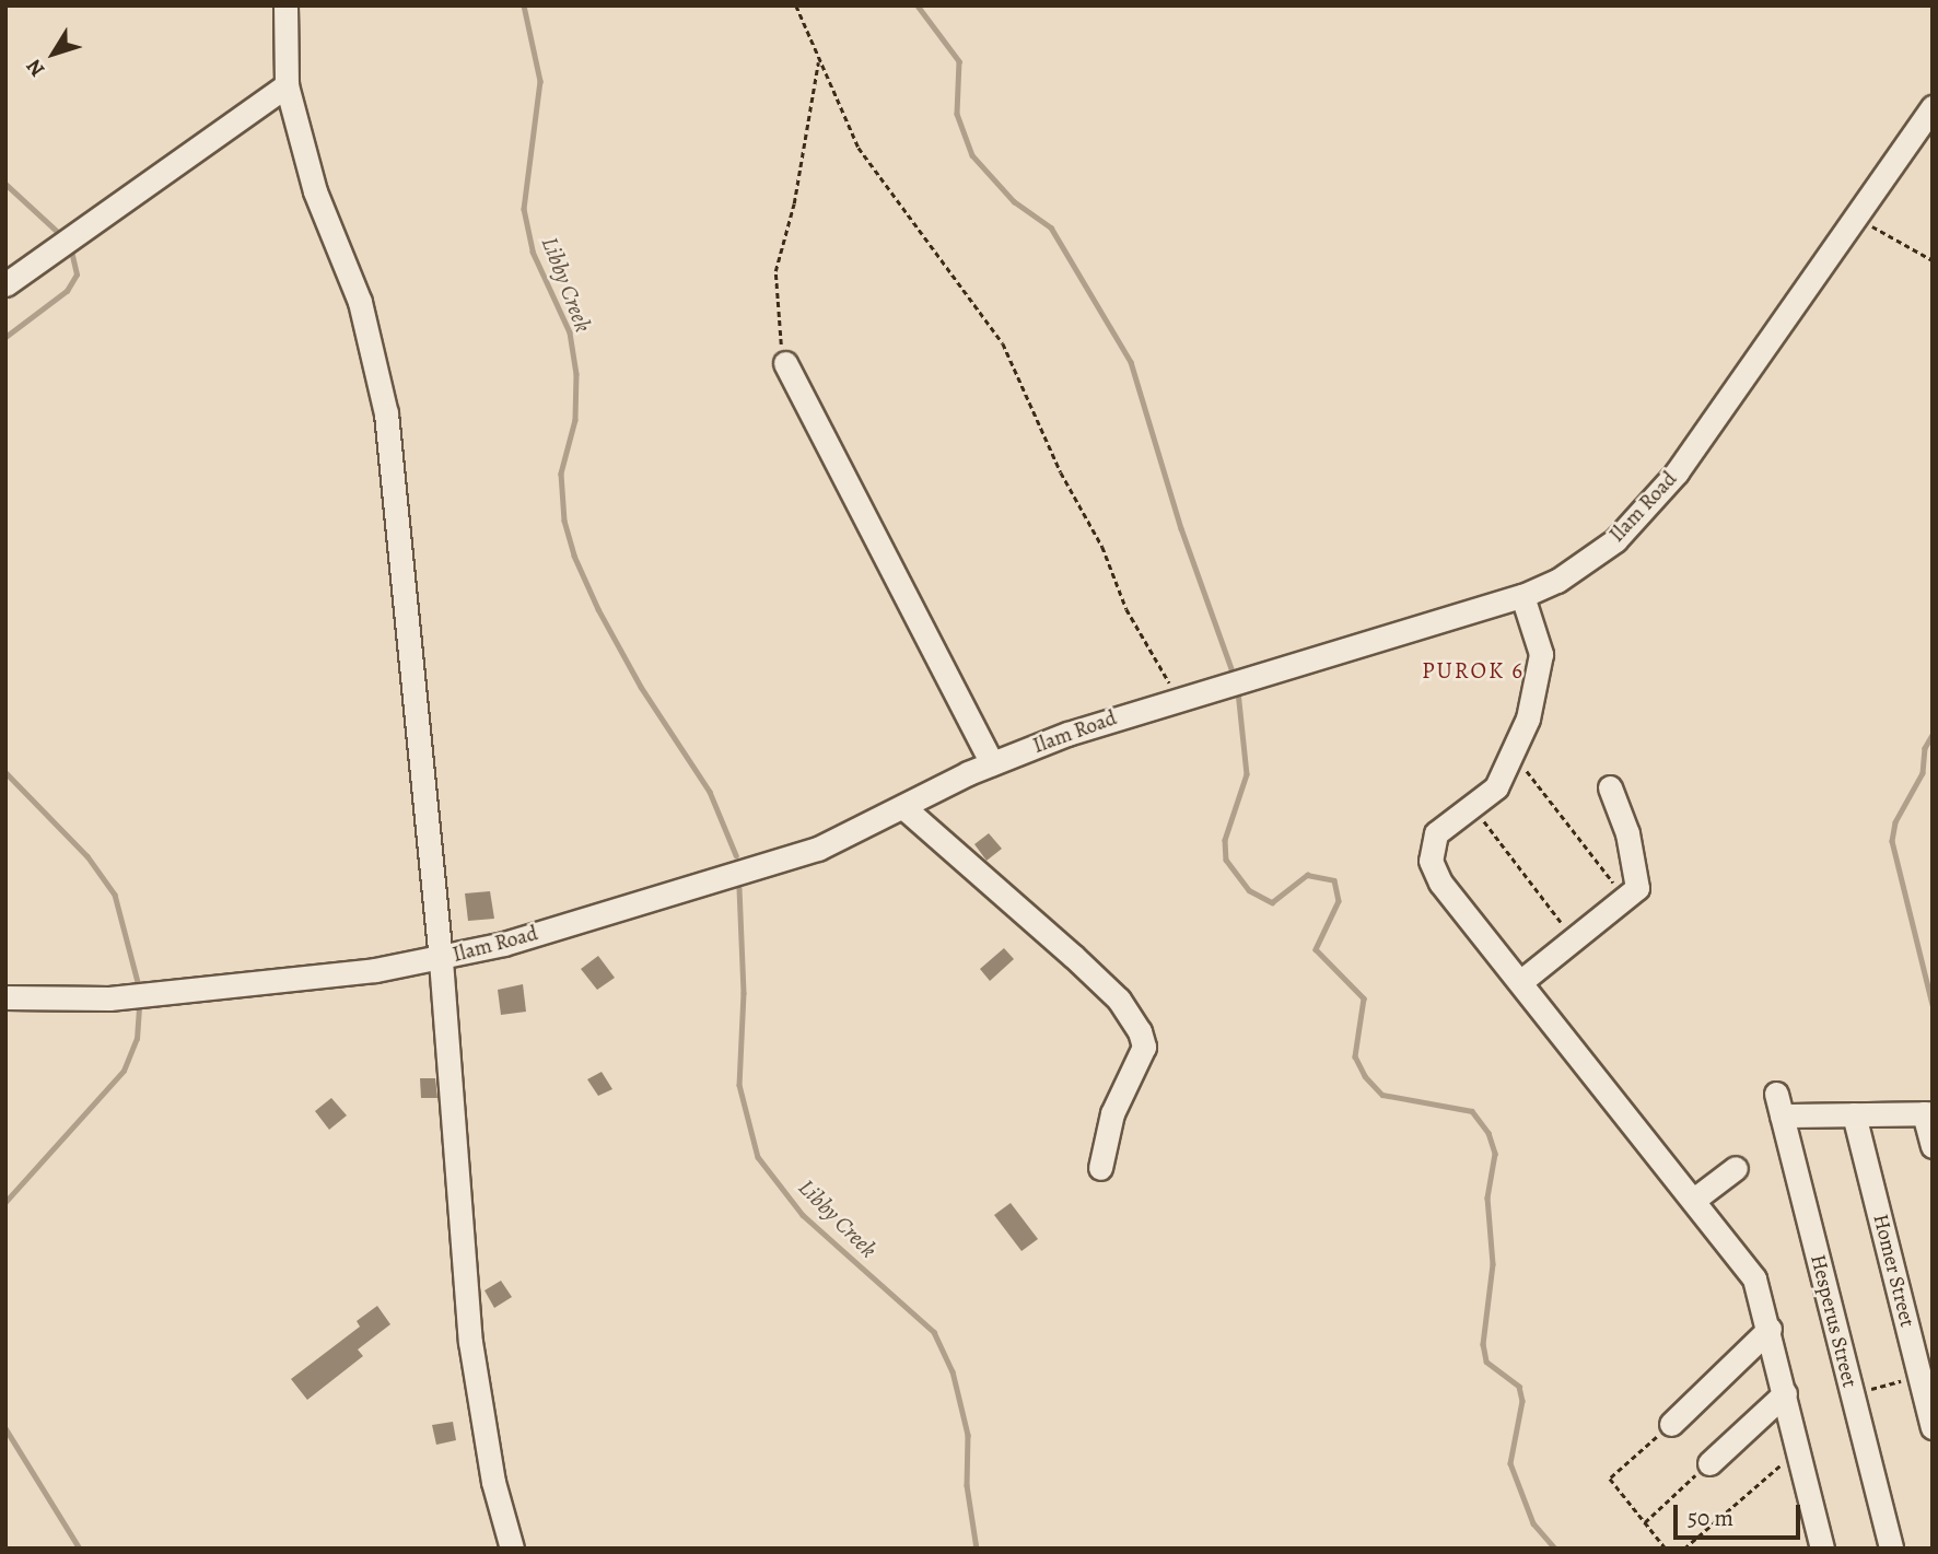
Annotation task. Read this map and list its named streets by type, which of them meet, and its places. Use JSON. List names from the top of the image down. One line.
{"streets":{"street":["Ilam Road","Homer Street","Hesperus Street"]},"crossings":[["Homer Street","Hesperus Street"]],"districts":["PUROK 6"],"water":["Libby Creek"],"scale_bar":"50 m","north":"bottom left"}
